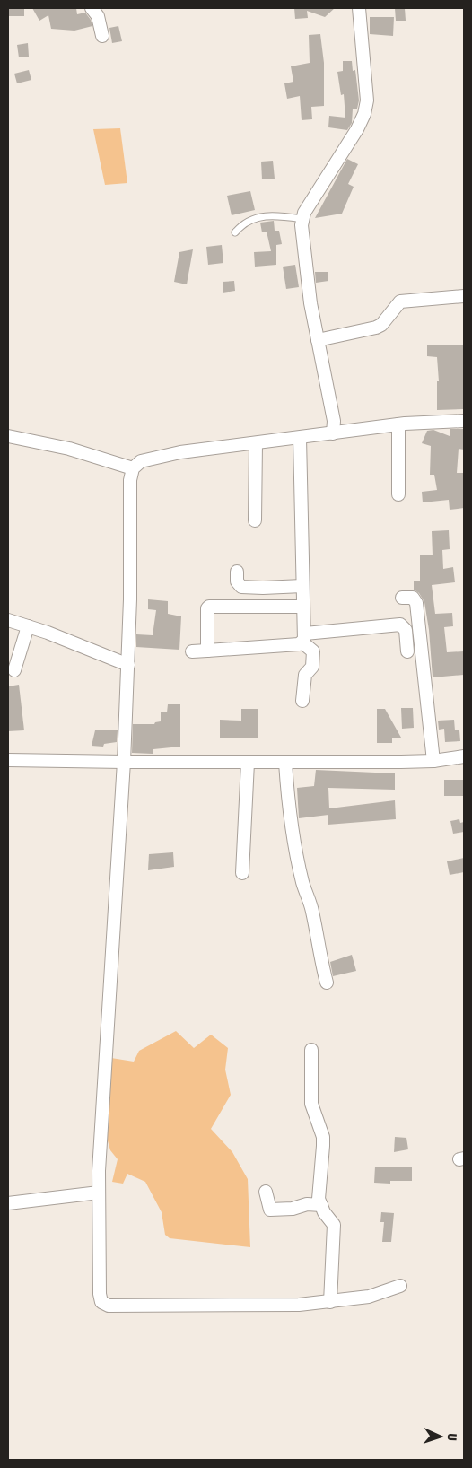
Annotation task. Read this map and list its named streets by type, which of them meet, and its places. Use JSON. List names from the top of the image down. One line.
{"north":"right"}
